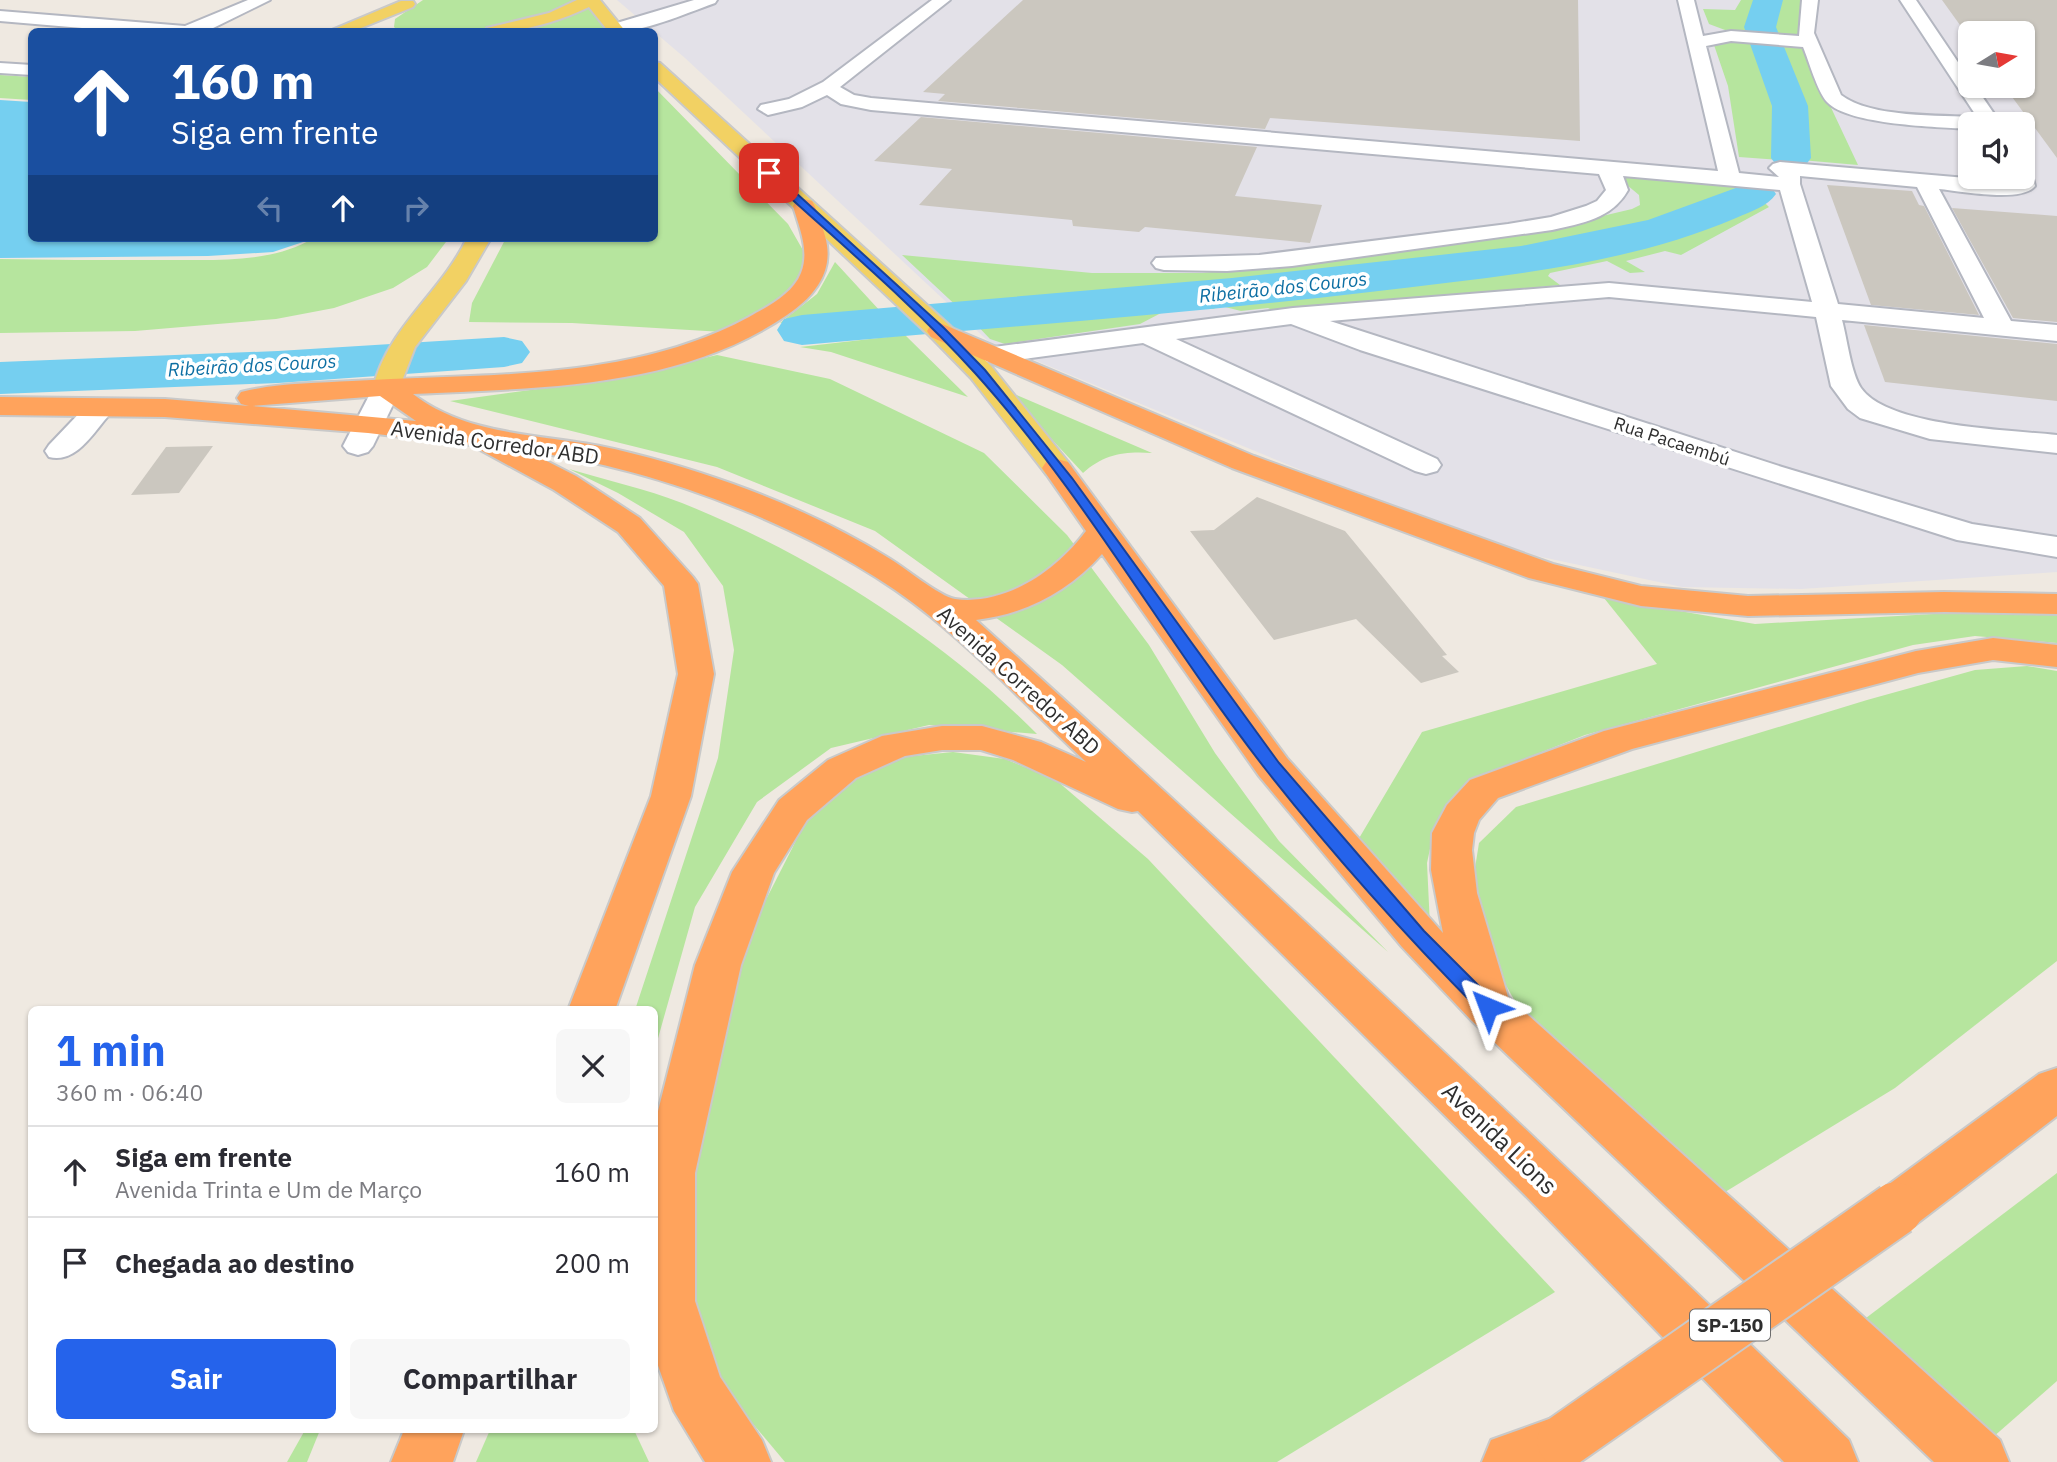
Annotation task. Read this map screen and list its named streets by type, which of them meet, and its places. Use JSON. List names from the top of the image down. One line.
{"streets":{"highway":["Avenida Corredor ABD","Avenida Lions","SP-150"],"street":["Rua Pacaembú"]},"crossings":[["Avenida Corredor ABD","Avenida Lions"]],"water":["Ribeirão dos Couros"],"north":"right","page":{"turn":["160 m","Siga em frente"],"heading":["1 min","360 m · 06:40"],"list":[{"name":"Siga em frente","note":"Avenida Trinta e Um de Março","value":"160 m"},{"name":"Chegada ao destino","value":"200 m"}],"buttons":["Sair","Compartilhar"]}}
